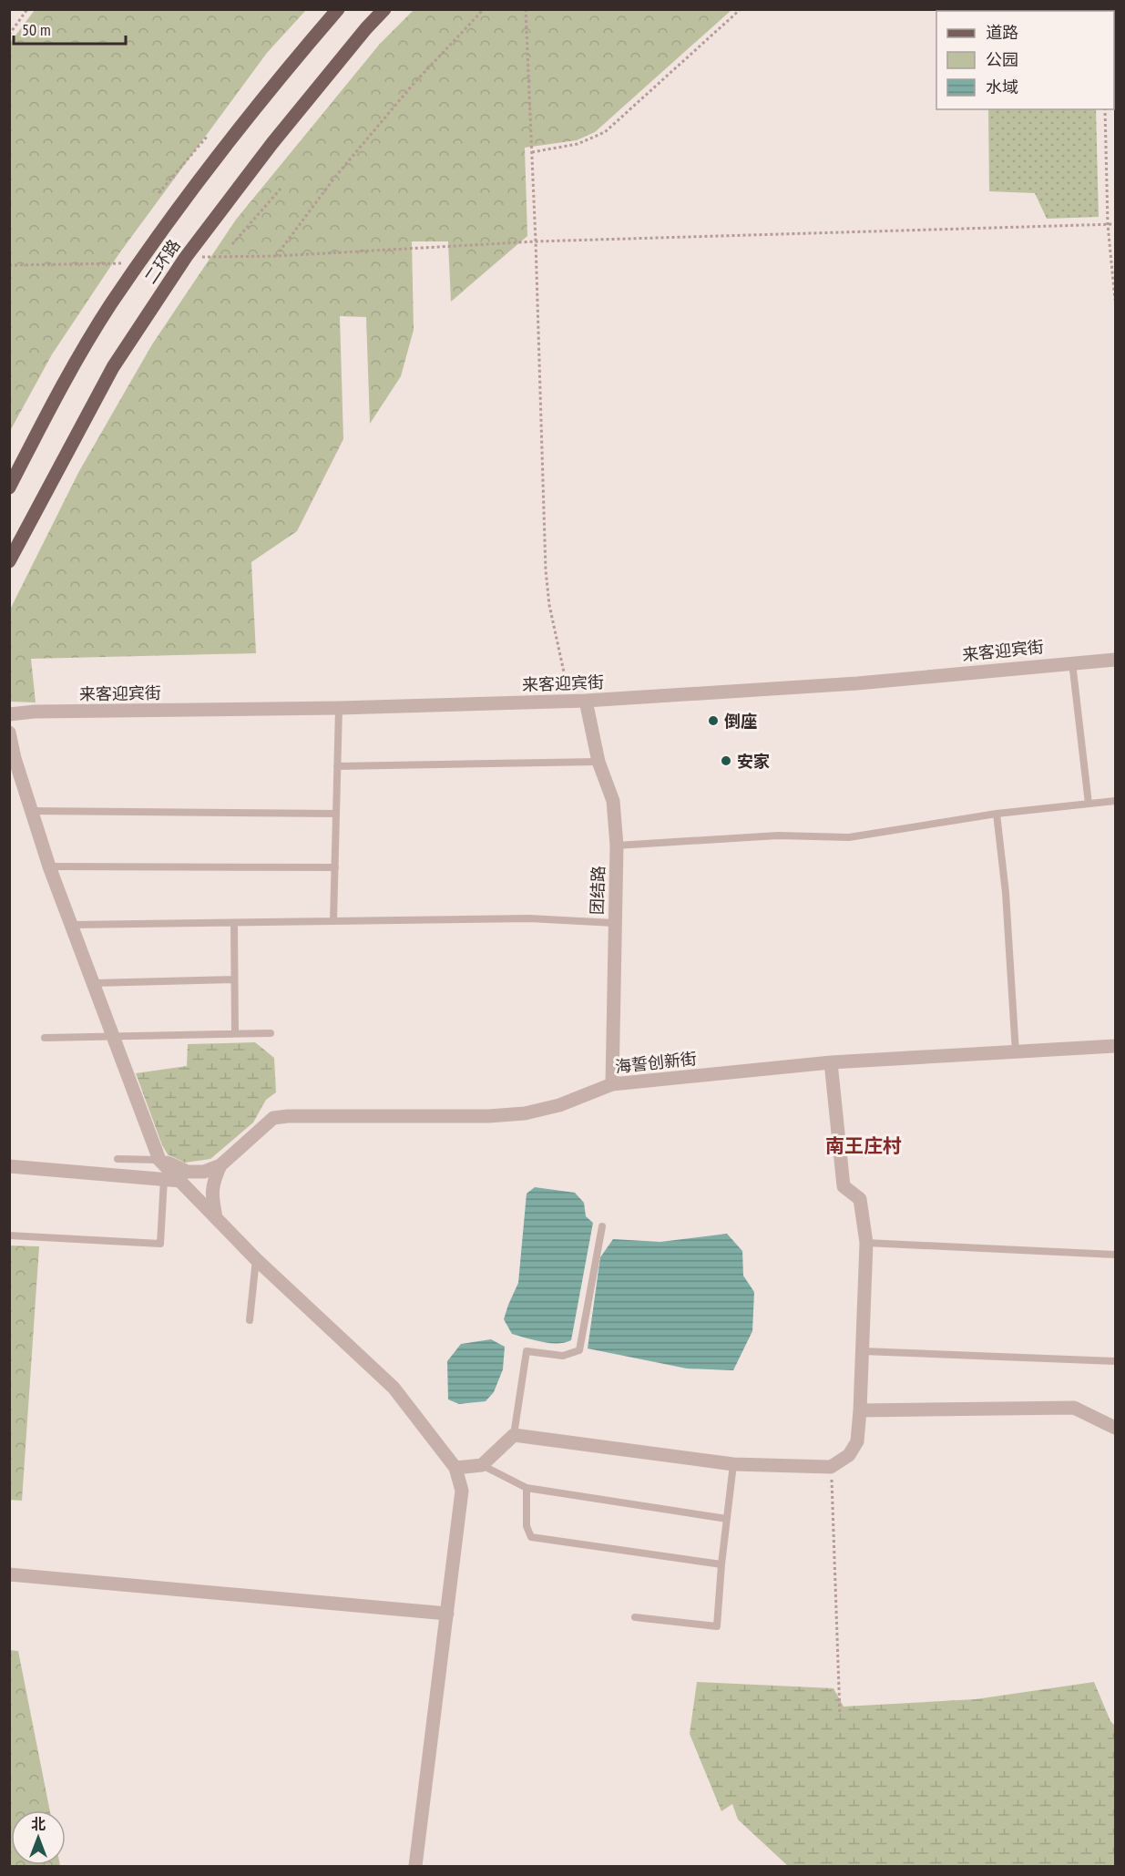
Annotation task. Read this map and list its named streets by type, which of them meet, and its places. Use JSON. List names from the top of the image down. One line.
{"streets":{"main road":["二环路"],"street":["来客迎宾街","团结路","海誓创新街"]},"crossings":[["来客迎宾街","团结路"],["团结路","海誓创新街"]],"districts":["南王庄村"],"places":["倒座","安家"],"legend":["道路","公园","水域"],"scale_bar":"50 m","north":"top"}
